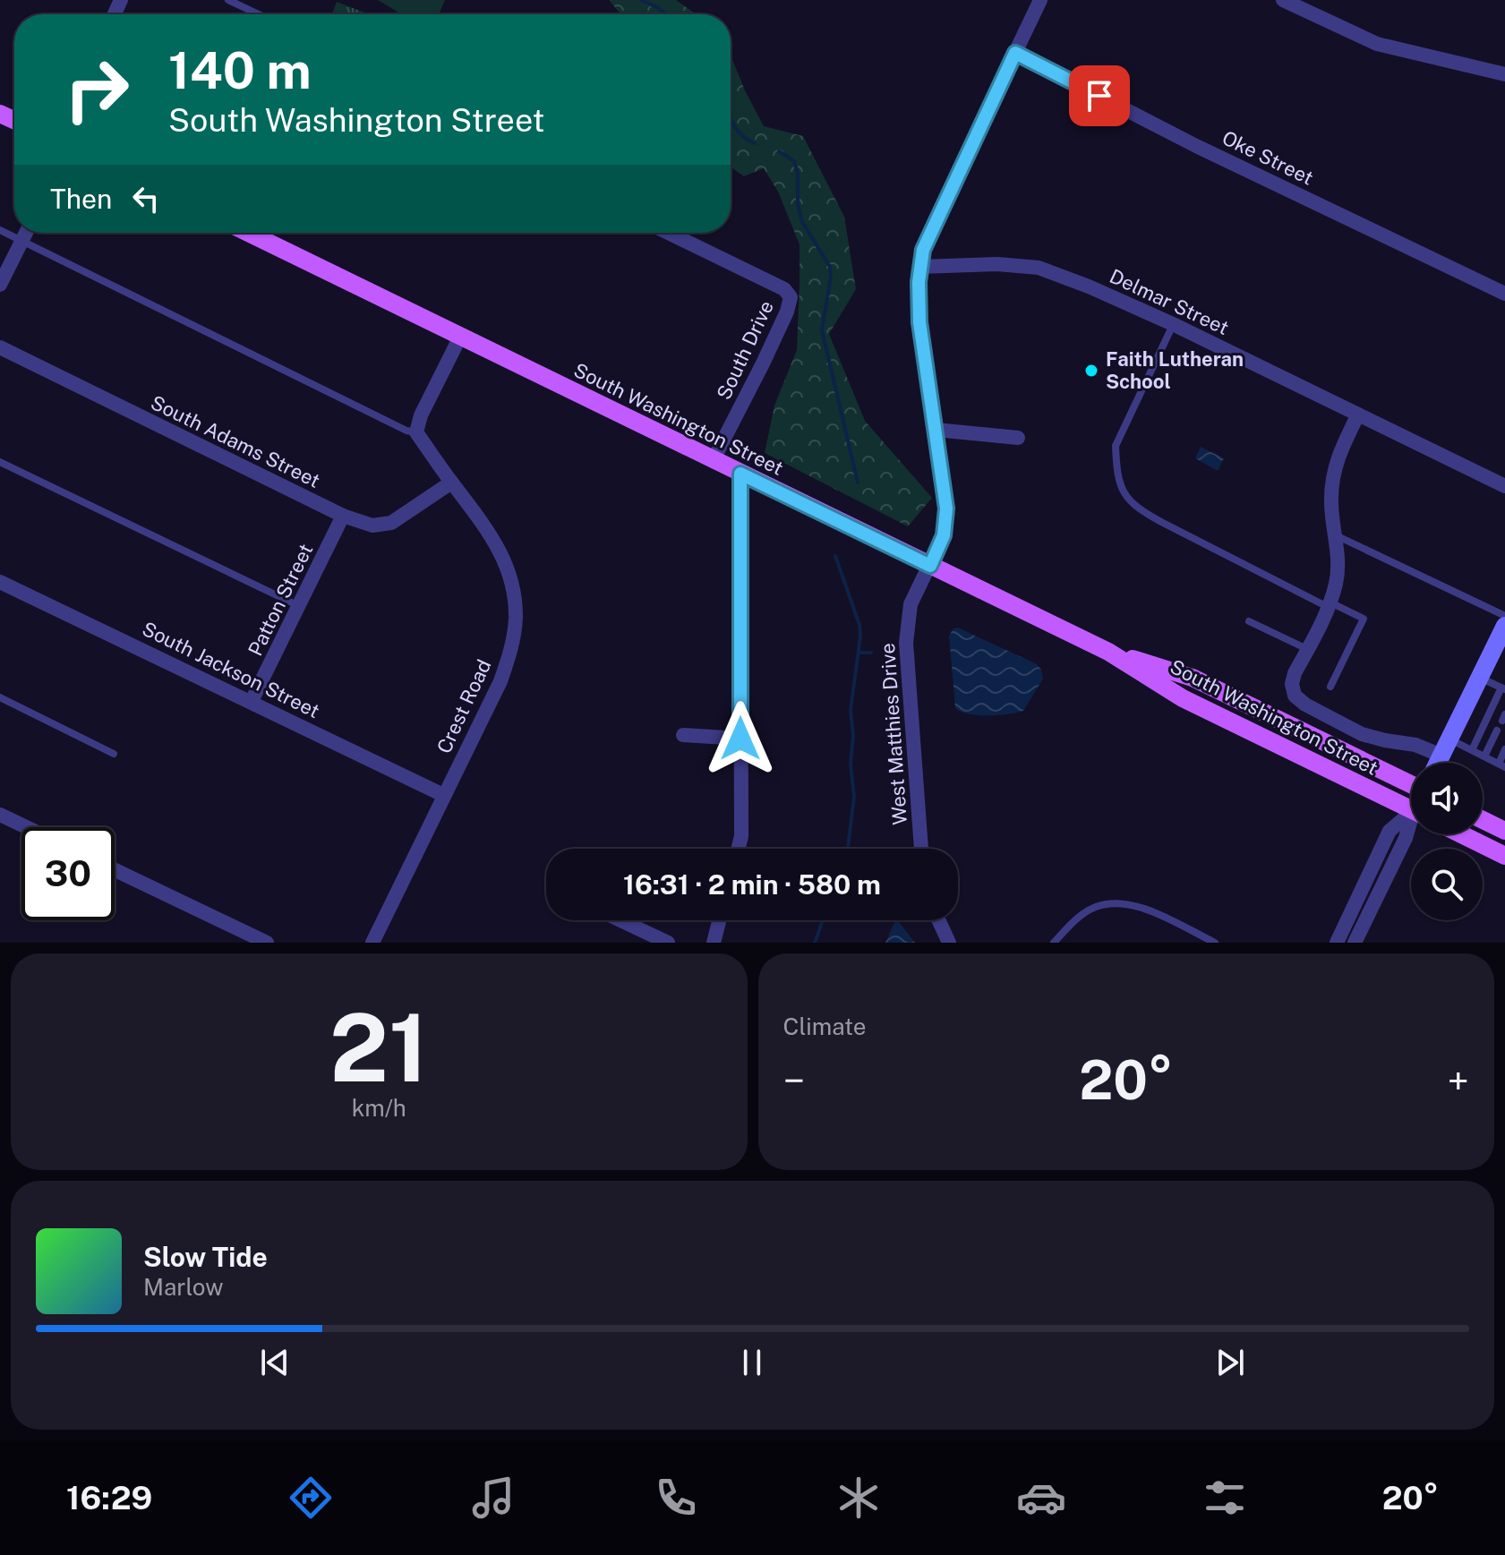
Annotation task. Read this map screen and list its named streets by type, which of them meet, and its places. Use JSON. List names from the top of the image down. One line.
{"streets":{"main road":["South Washington Street"],"street":["Oke Street","Delmar Street","South Drive","South Adams Street","Patton Street","South Jackson Street","Crest Road","West Matthies Drive"]},"crossings":[["Oke Street","West Matthies Drive"],["Delmar Street","West Matthies Drive"],["South Drive","South Washington Street"],["South Washington Street","West Matthies Drive"],["South Adams Street","Patton Street"],["South Adams Street","Crest Road"],["Patton Street","South Jackson Street"],["South Jackson Street","Crest Road"]],"places":["Faith Lutheran School"],"page":{"turn":["140 m","South Washington Street"],"then":"Then","limit":"30","trip":"16:31 · 2 min · 580 m","tile":[["21","km/h"],"Climate"],"heat":["−","20°","+"],"song":["Slow Tide","Marlow"],"tabs":["16:29","20°"]}}
